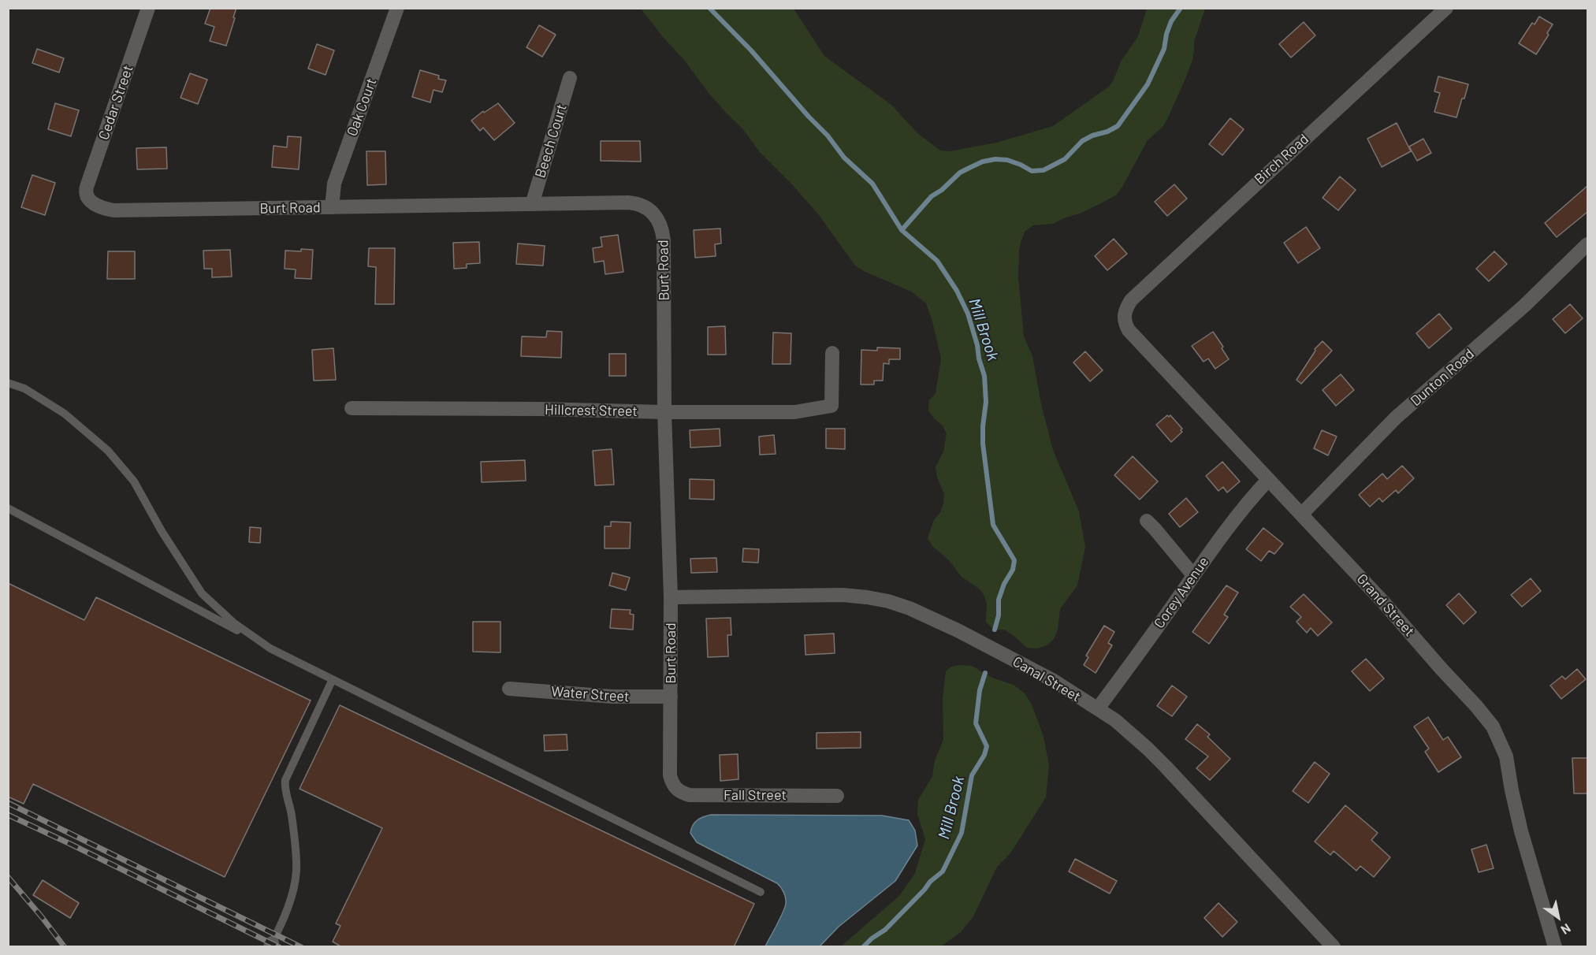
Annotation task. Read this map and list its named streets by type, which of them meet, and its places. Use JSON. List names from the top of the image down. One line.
{"streets":{"street":["Cedar Street","Oak Court","Beech Court","Birch Road","Burt Road","Dunton Road","Hillcrest Street","Corey Avenue","Grand Street","Canal Street","Water Street","Fall Street"]},"crossings":[["Cedar Street","Burt Road"],["Oak Court","Burt Road"],["Beech Court","Burt Road"],["Birch Road","Grand Street"],["Burt Road","Hillcrest Street"],["Burt Road","Canal Street"],["Burt Road","Water Street"],["Burt Road","Fall Street"],["Dunton Road","Grand Street"],["Corey Avenue","Grand Street"],["Corey Avenue","Canal Street"]],"water":["Mill Brook"],"north":"bottom right"}
